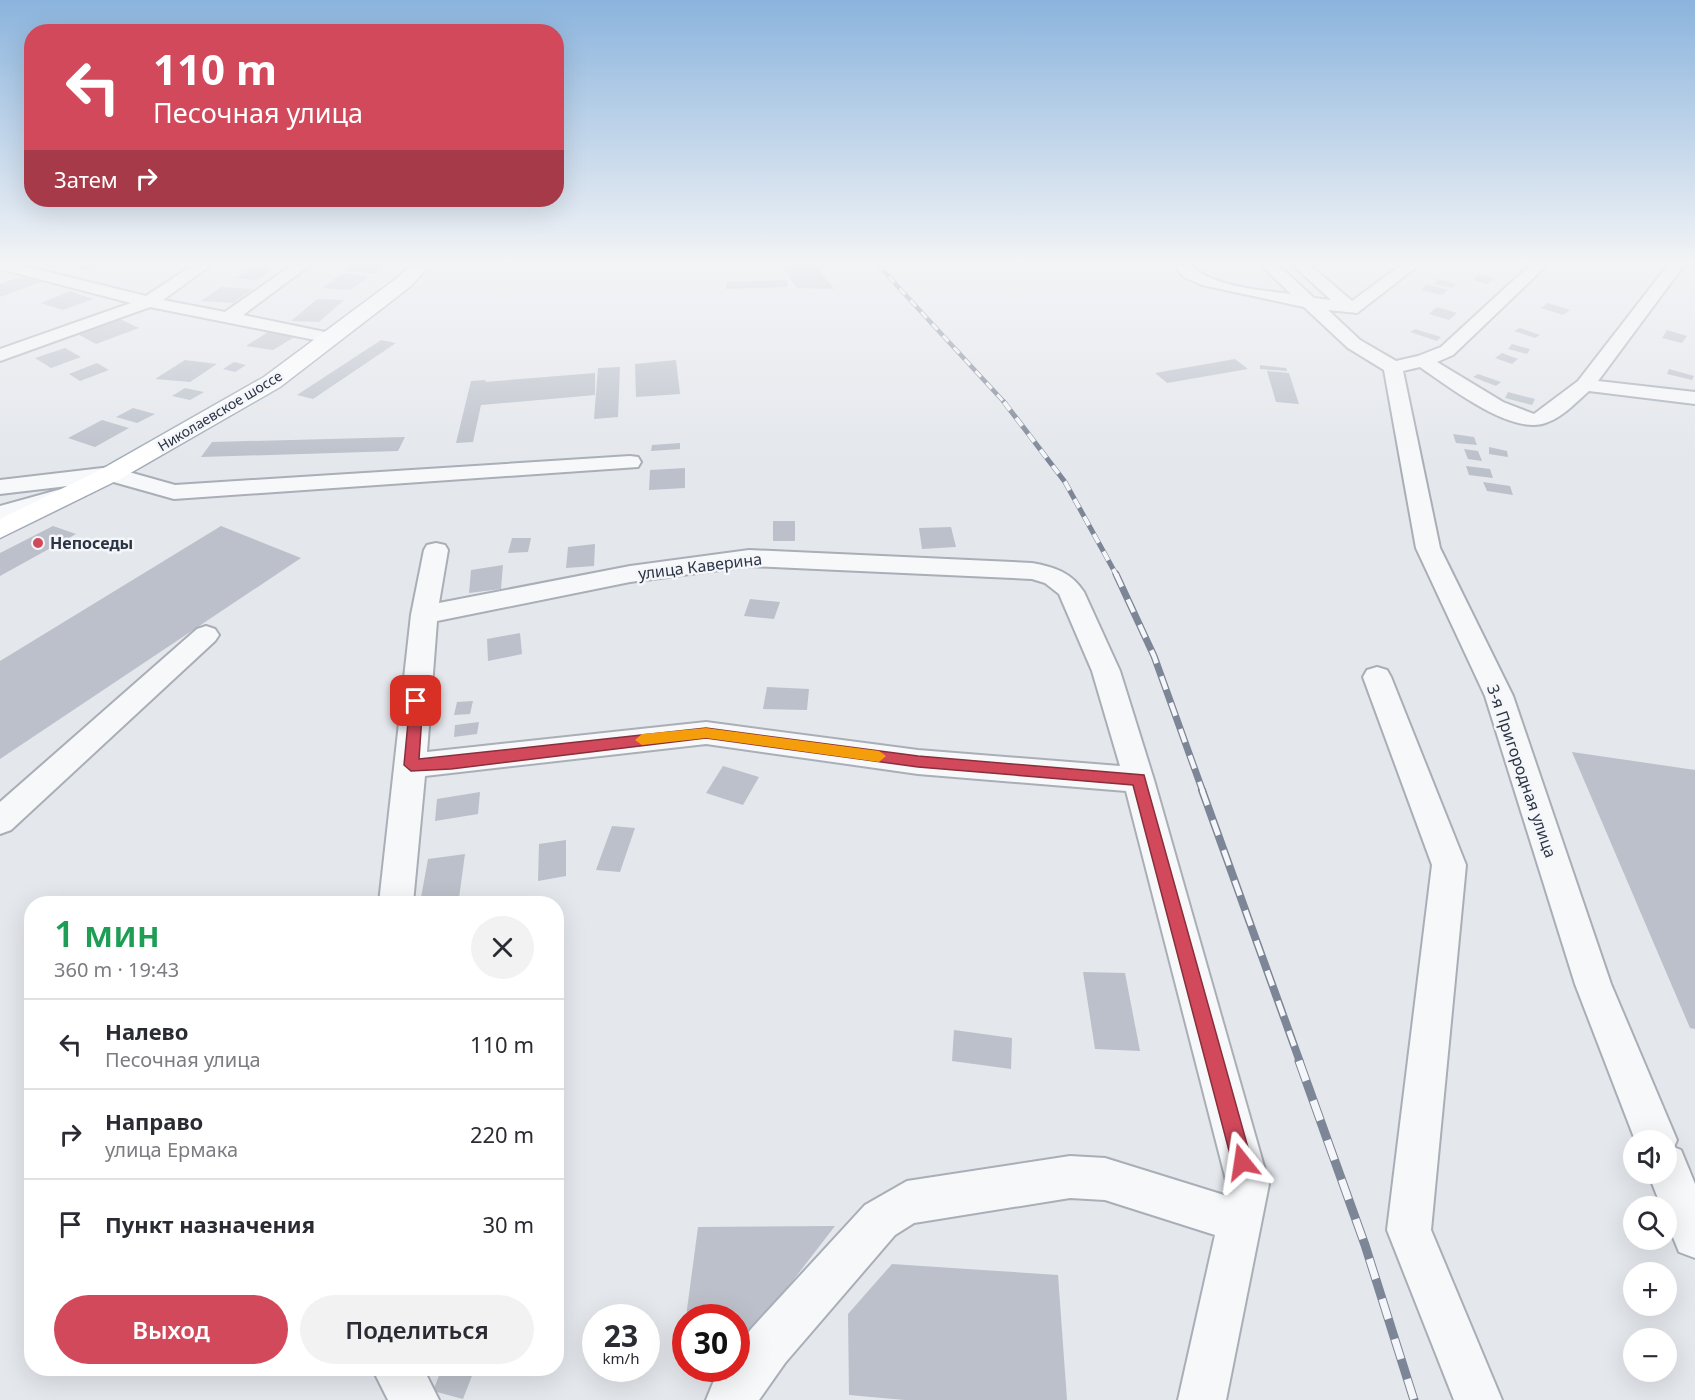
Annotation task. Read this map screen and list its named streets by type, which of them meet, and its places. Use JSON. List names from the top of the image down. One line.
{"streets":{"main road":["Николаевское шоссе"],"street":["улица Каверина","3-я Пригородная улица"]},"places":["Непоседы"],"page":{"turn":["110 m","Песочная улица"],"then":"Затем","heading":["1 мин","360 m · 19:43"],"list":[{"name":"Налево","note":"Песочная улица","value":"110 m"},{"name":"Направо","note":"улица Ермака","value":"220 m"},{"name":"Пункт назначения","value":"30 m"}],"map_buttons":["+","−"],"buttons":["Выход","Поделиться"],"speed":"23 km/h","limit":"30"}}
